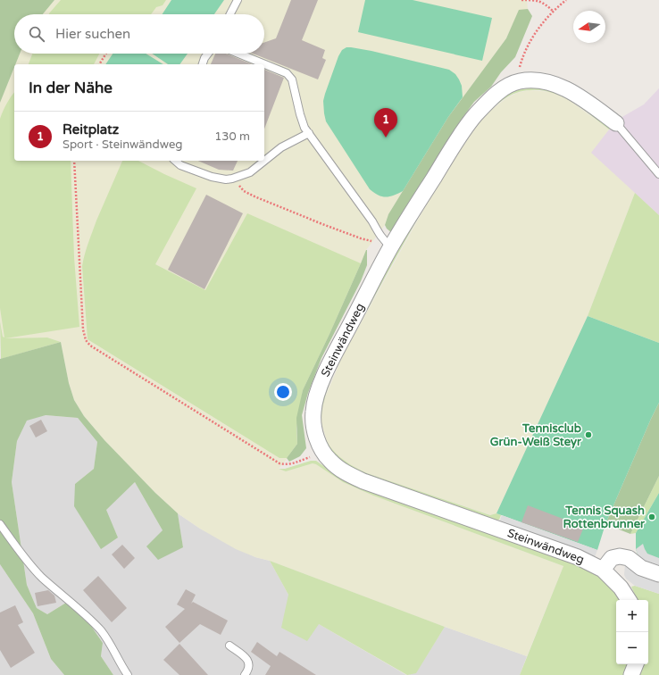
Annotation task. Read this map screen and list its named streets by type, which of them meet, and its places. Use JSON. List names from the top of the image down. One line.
{"streets":{"street":["Steinwändweg"]},"places":["Tennisclub Grün-Weiß Steyr","Tennis Squash Rottenbrunner"],"north":"left","page":{"search":"Hier suchen","heading":"In der Nähe","pins":"1","list":[{"mark":"1","name":"Reitplatz","note":"Sport · Steinwändweg","value":"130 m"}],"map_buttons":["+","−"]}}
